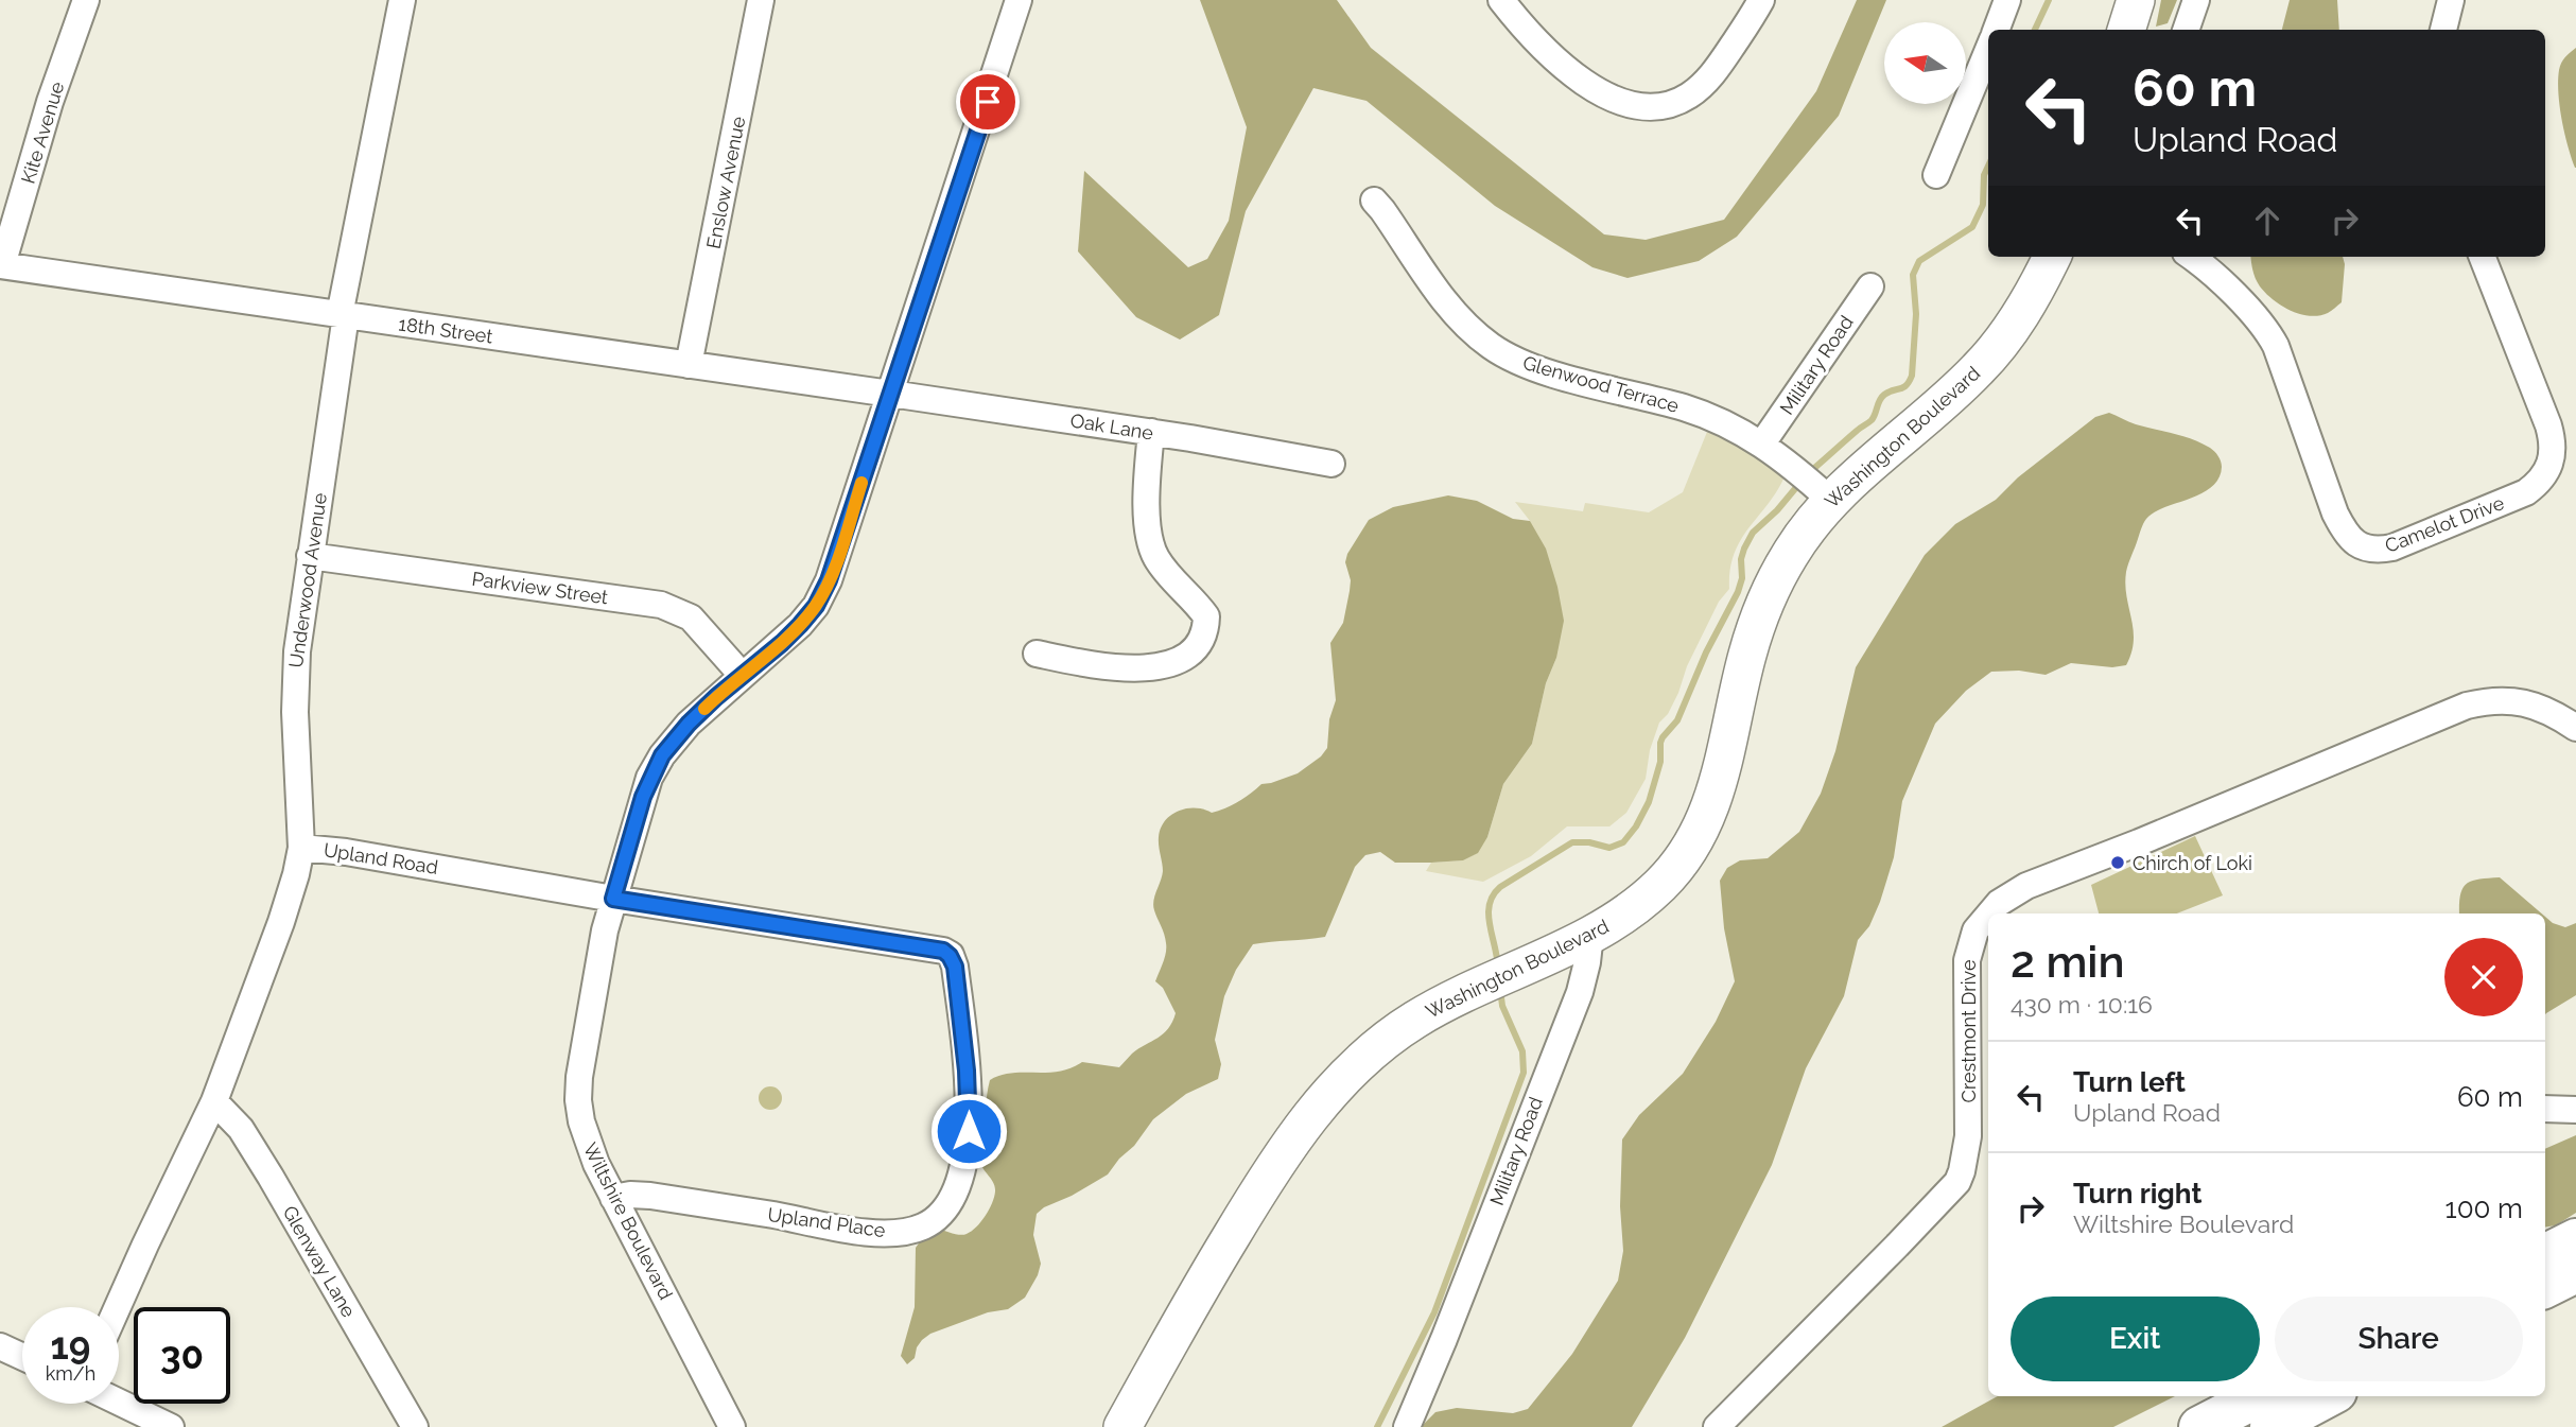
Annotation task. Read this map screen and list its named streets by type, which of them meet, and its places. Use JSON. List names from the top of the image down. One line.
{"streets":{"street":["Kite Avenue","Enslow Avenue","18th Street","Military Road","Glenwood Terrace","Oak Lane","Washington Boulevard","Camelot Drive","Underwood Avenue","Parkview Street","Upland Road","Crestmont Drive","Wiltshire Boulevard","Upland Place","Glenway Lane"]},"crossings":[["Kite Avenue","18th Street"],["Enslow Avenue","18th Street"],["18th Street","Oak Lane"],["18th Street","Underwood Avenue"],["18th Street","Wiltshire Boulevard"],["Military Road","Glenwood Terrace"],["Military Road","Washington Boulevard"],["Glenwood Terrace","Washington Boulevard"],["Oak Lane","Wiltshire Boulevard"],["Underwood Avenue","Parkview Street"],["Underwood Avenue","Upland Road"],["Parkview Street","Wiltshire Boulevard"],["Upland Road","Wiltshire Boulevard"],["Upland Road","Upland Place"],["Upland Road","Glenway Lane"],["Wiltshire Boulevard","Upland Place"]],"places":["Chirch of Loki"],"north":"left","page":{"turn":["60 m","Upland Road"],"heading":["2 min","430 m · 10:16"],"list":[{"name":"Turn left","note":"Upland Road","value":"60 m"},{"name":"Turn right","note":"Wiltshire Boulevard","value":"100 m"}],"buttons":["Exit","Share"],"speed":"19 km/h","limit":"30"}}
